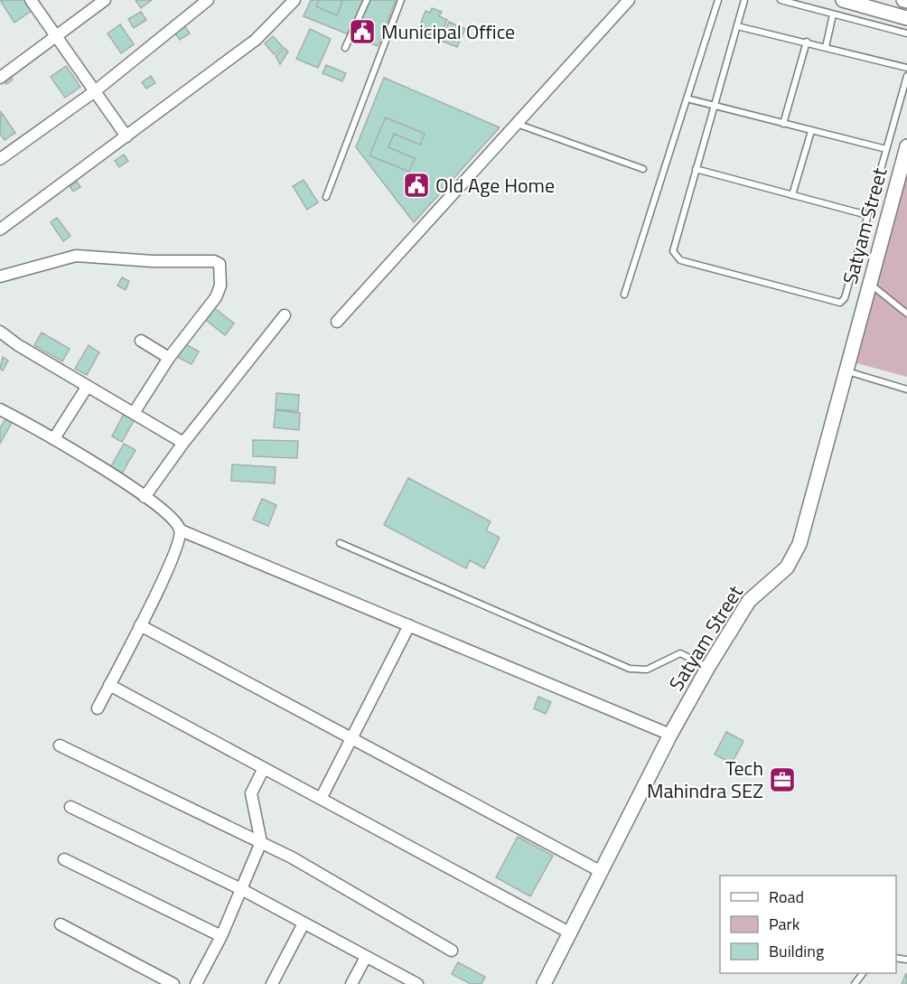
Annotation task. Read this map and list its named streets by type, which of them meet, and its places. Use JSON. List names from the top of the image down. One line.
{"streets":{"street":["Satyam Street"]},"places":{"public building":["Municipal Office","Old Age Home"],"office":["Tech Mahindra SEZ"]},"legend":["Road","Park","Building"]}
